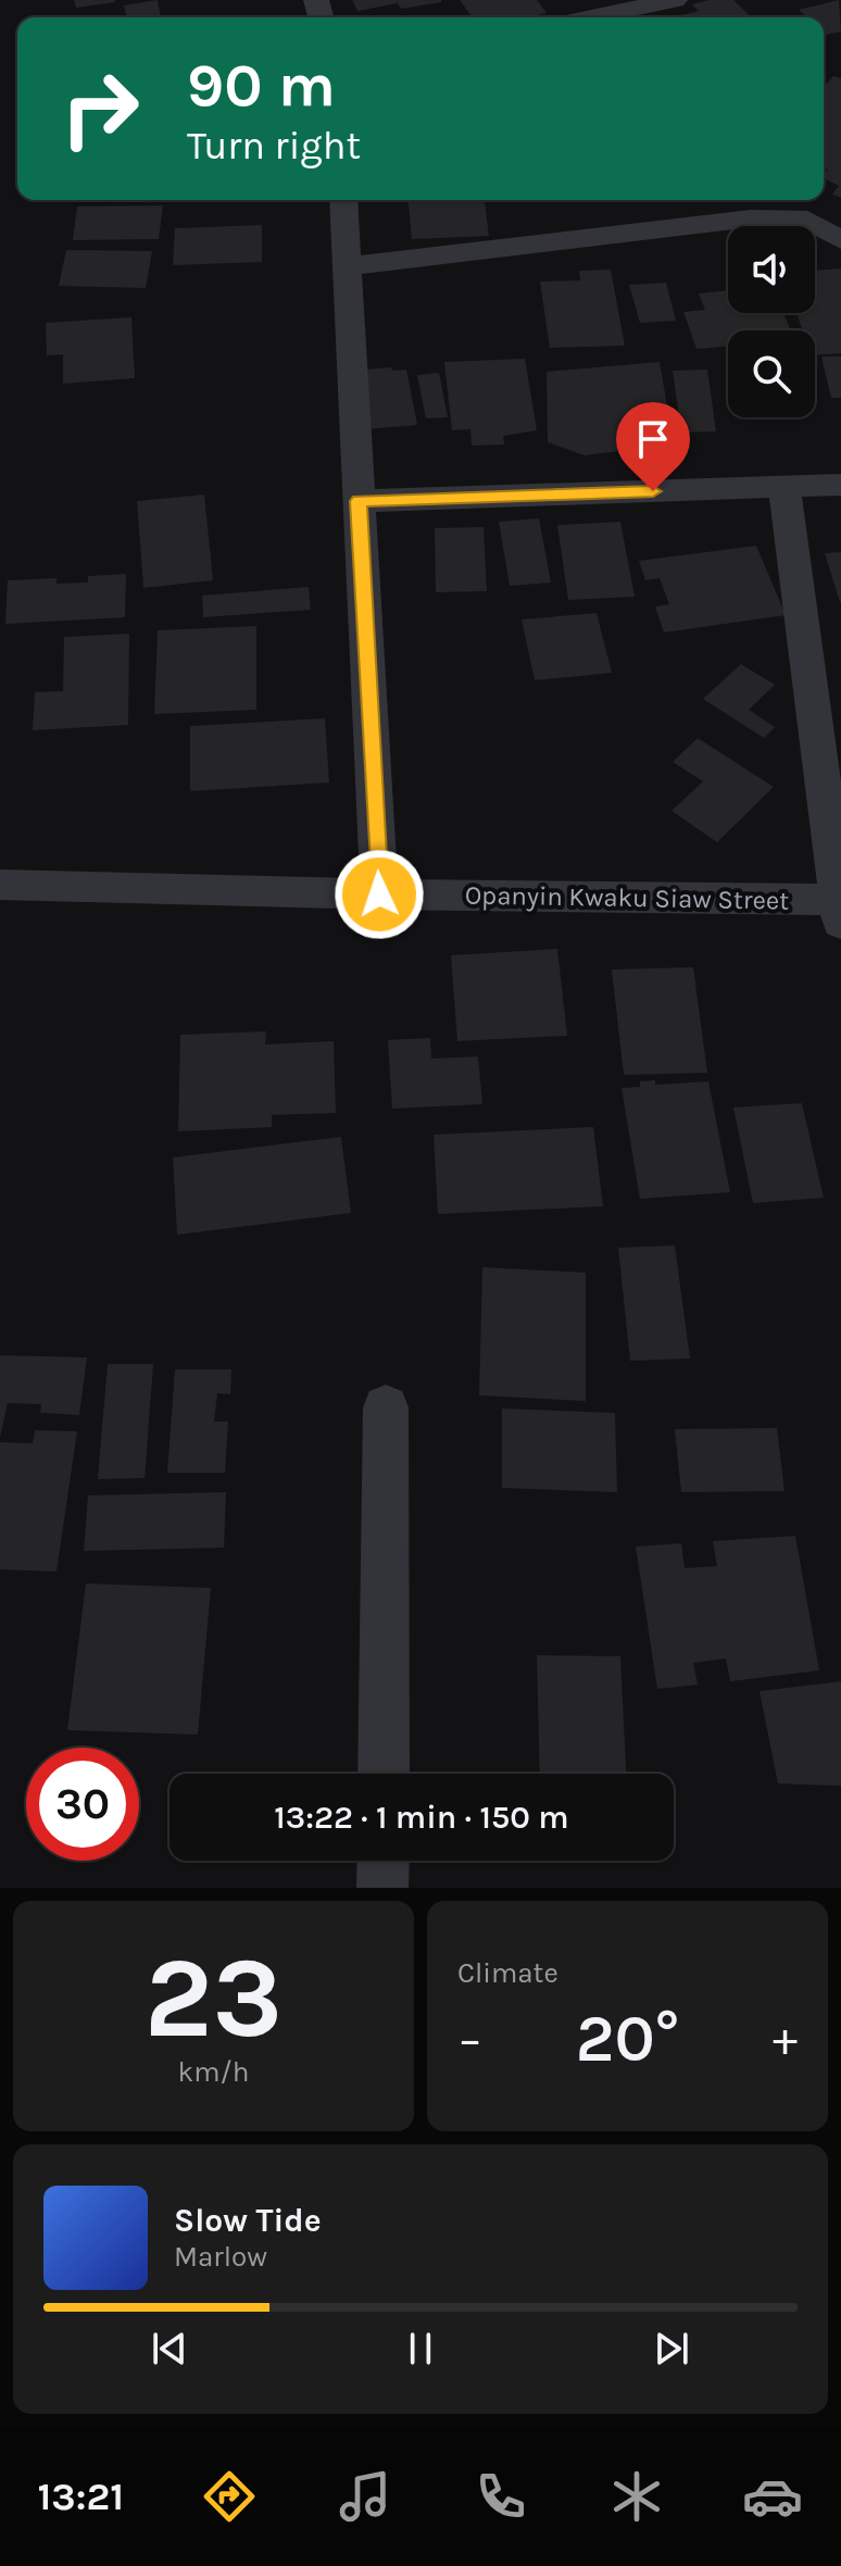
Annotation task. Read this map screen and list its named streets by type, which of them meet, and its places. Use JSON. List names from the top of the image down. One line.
{"streets":{"street":["Opanyin Kwaku Siaw Street"]},"page":{"turn":["90 m","Turn right"],"limit":"30","trip":"13:22 · 1 min · 150 m","tile":[["23","km/h"],"Climate"],"heat":["−","20°","+"],"song":["Slow Tide","Marlow"],"tabs":"13:21"}}
